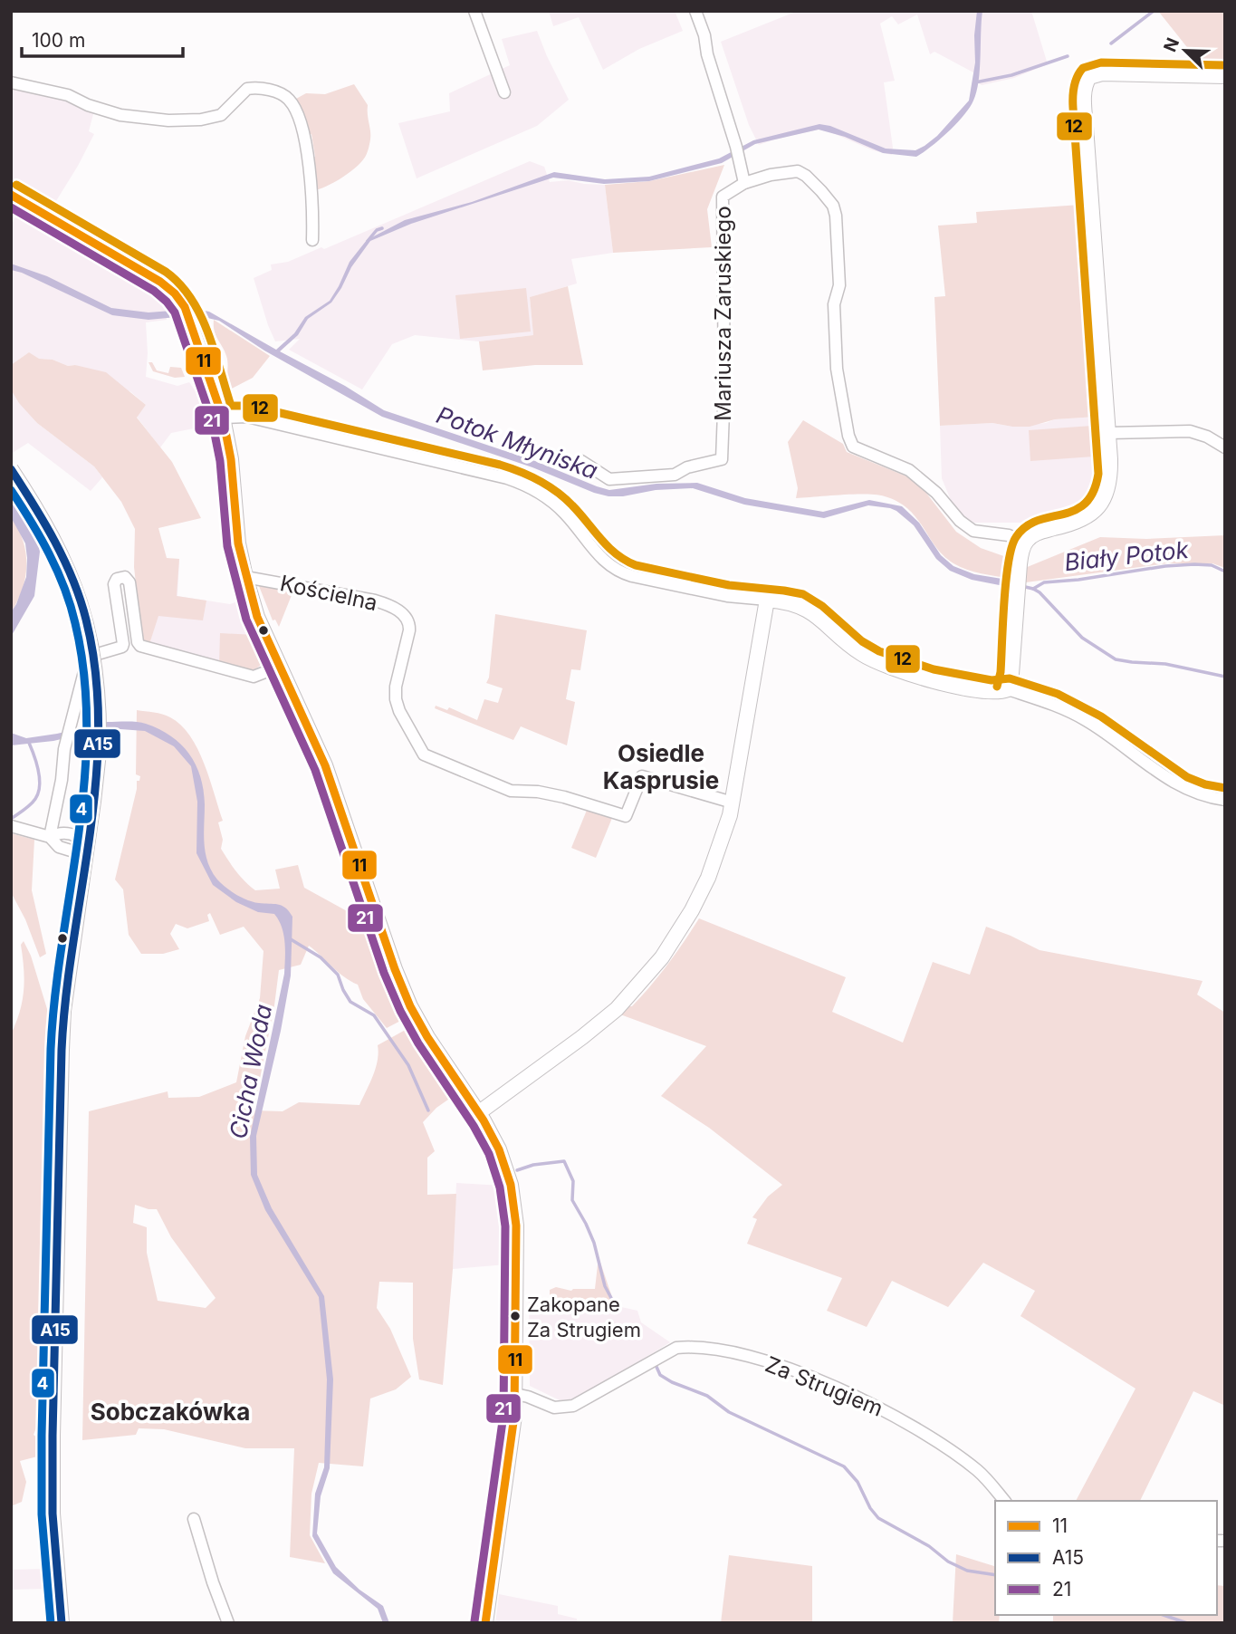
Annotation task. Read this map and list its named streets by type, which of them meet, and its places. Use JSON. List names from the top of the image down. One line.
{"streets":{"street":["Mariusza Zaruskiego","Kościelna","Za Strugiem"]},"districts":["Osiedle Kasprusie","Sobczakówka"],"water":["Potok Młyniska","Biały Potok","Cicha Woda"],"places":["Zakopane Za Strugiem"],"lines":["transit line 12","transit line 11","transit line 21","transit line A15","transit line 4"],"legend":["11","A15","21"],"scale_bar":"100 m","north":"top left"}
